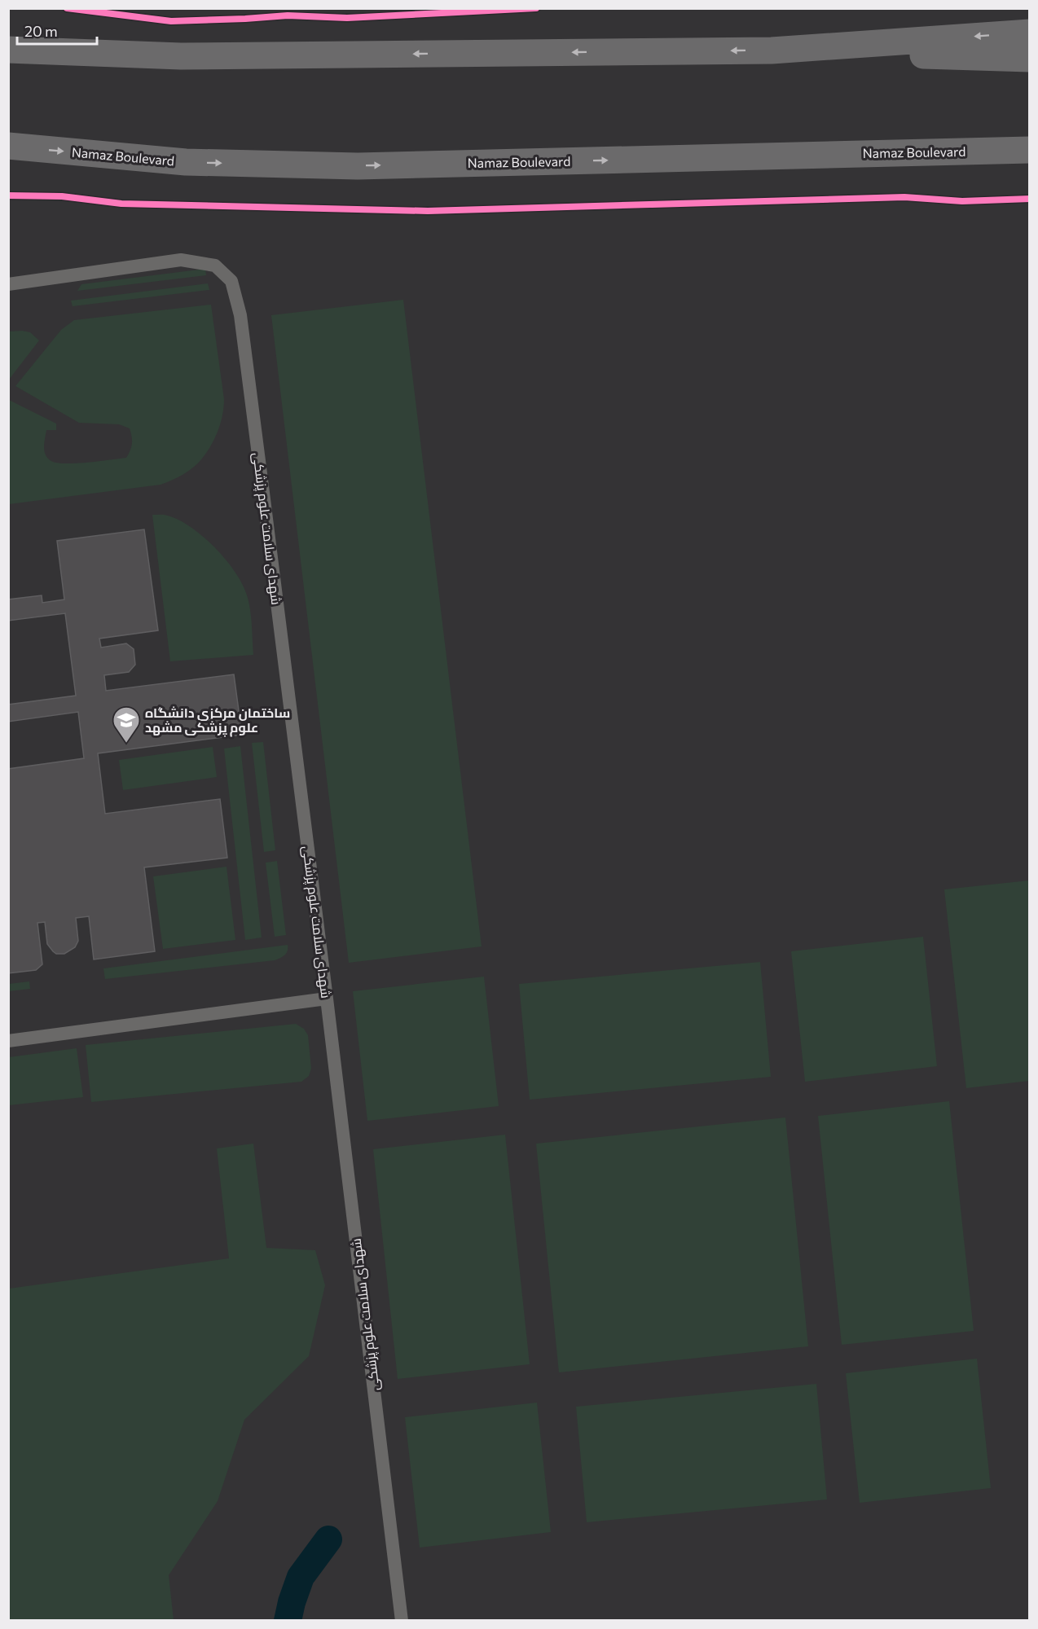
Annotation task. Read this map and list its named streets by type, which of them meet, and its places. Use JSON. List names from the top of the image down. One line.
{"streets":{"main road":["Namaz Boulevard"],"lane":["شهدای سلامت علوم پزشکی"]},"places":{"school or university":["ساختمان مرکزی دانشگاه علوم پزشکی مشهد"]},"scale_bar":"20 m"}
